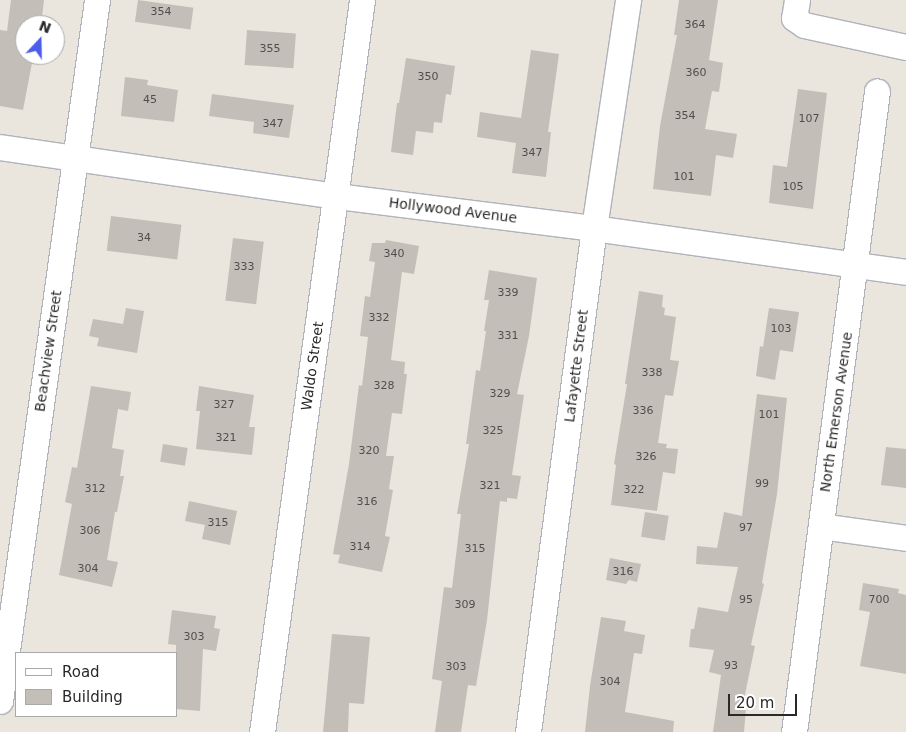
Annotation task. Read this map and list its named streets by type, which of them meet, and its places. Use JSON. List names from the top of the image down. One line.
{"streets":{"street":["Hollywood Avenue","Beachview Street","Waldo Street","Lafayette Street","North Emerson Avenue"]},"crossings":[["Hollywood Avenue","Beachview Street"],["Hollywood Avenue","Waldo Street"],["Hollywood Avenue","Lafayette Street"],["Hollywood Avenue","North Emerson Avenue"]],"house_numbers":["354","364","355","360","350","45","354","107","347","347","101","105","34","340","333","339","332","103","331","338","328","329","327","336","101","325","321","320","326","99","321","312","322","316","315","97","306","314","315","304","316","95","700","309","303","93","303","304"],"legend":["Road","Building"],"scale_bar":"20 m","north":"top"}
